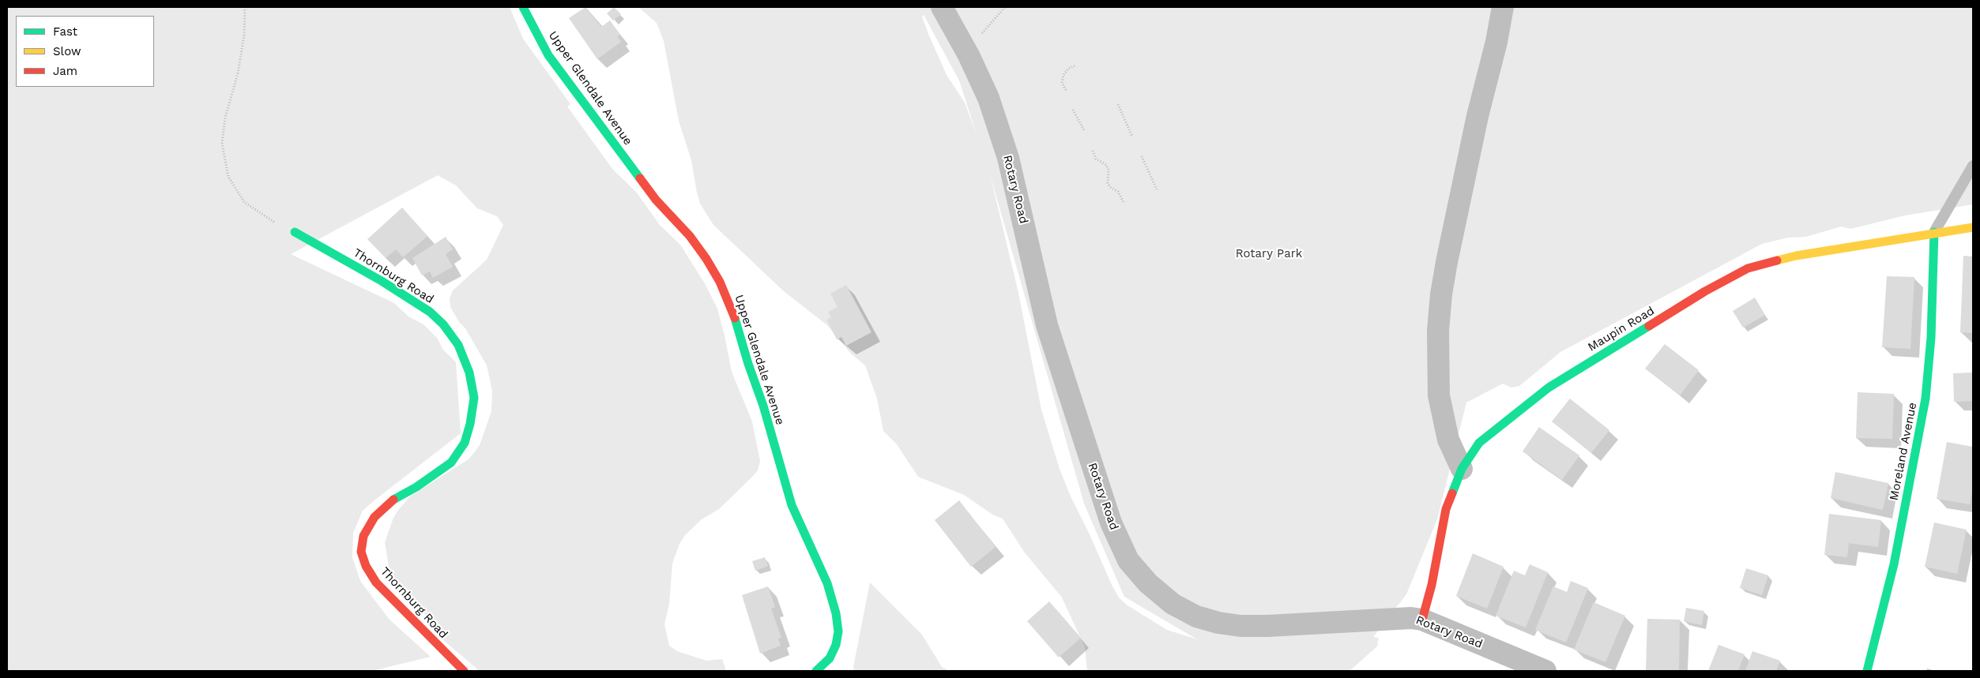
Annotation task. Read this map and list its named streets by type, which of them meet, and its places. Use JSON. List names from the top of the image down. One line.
{"streets":{"street":["Upper Glendale Avenue","Rotary Road","Thornburg Road","Maupin Road","Moreland Avenue"]},"crossings":[["Rotary Road","Maupin Road"],["Maupin Road","Moreland Avenue"]],"parks":["Rotary Park"],"legend":["Fast","Slow","Jam"]}
